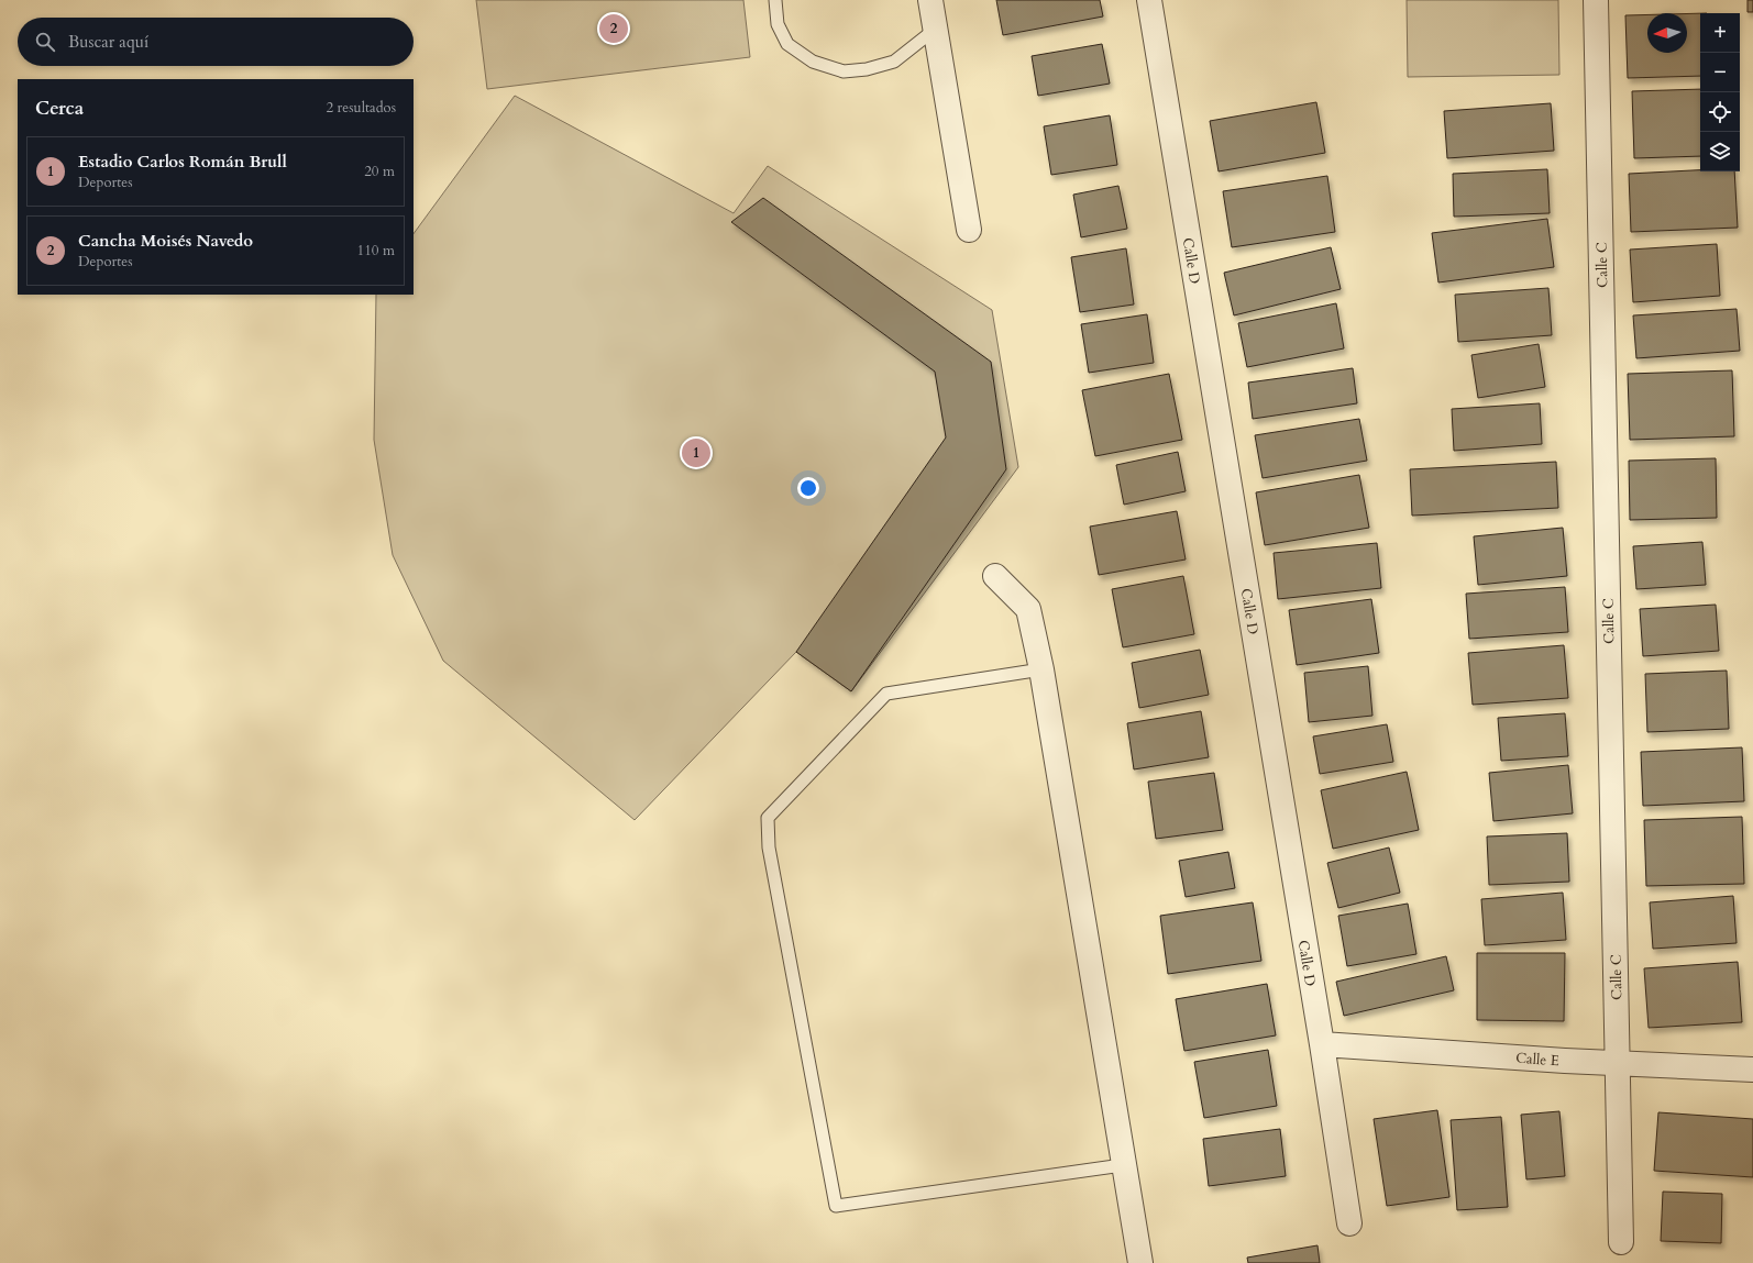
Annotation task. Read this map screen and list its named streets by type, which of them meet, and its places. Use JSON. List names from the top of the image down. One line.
{"streets":{"street":["Calle D","Calle C","Calle E"]},"crossings":[["Calle D","Calle E"],["Calle C","Calle E"]],"north":"left","page":{"pins":["2","1"],"map_buttons":["+","−"],"search":"Buscar aquí","heading":["Cerca","2 resultados"],"list":[{"mark":"1","name":"Estadio Carlos Román Brull","note":"Deportes","value":"20 m"},{"mark":"2","name":"Cancha Moisés Navedo","note":"Deportes","value":"110 m"}]}}
